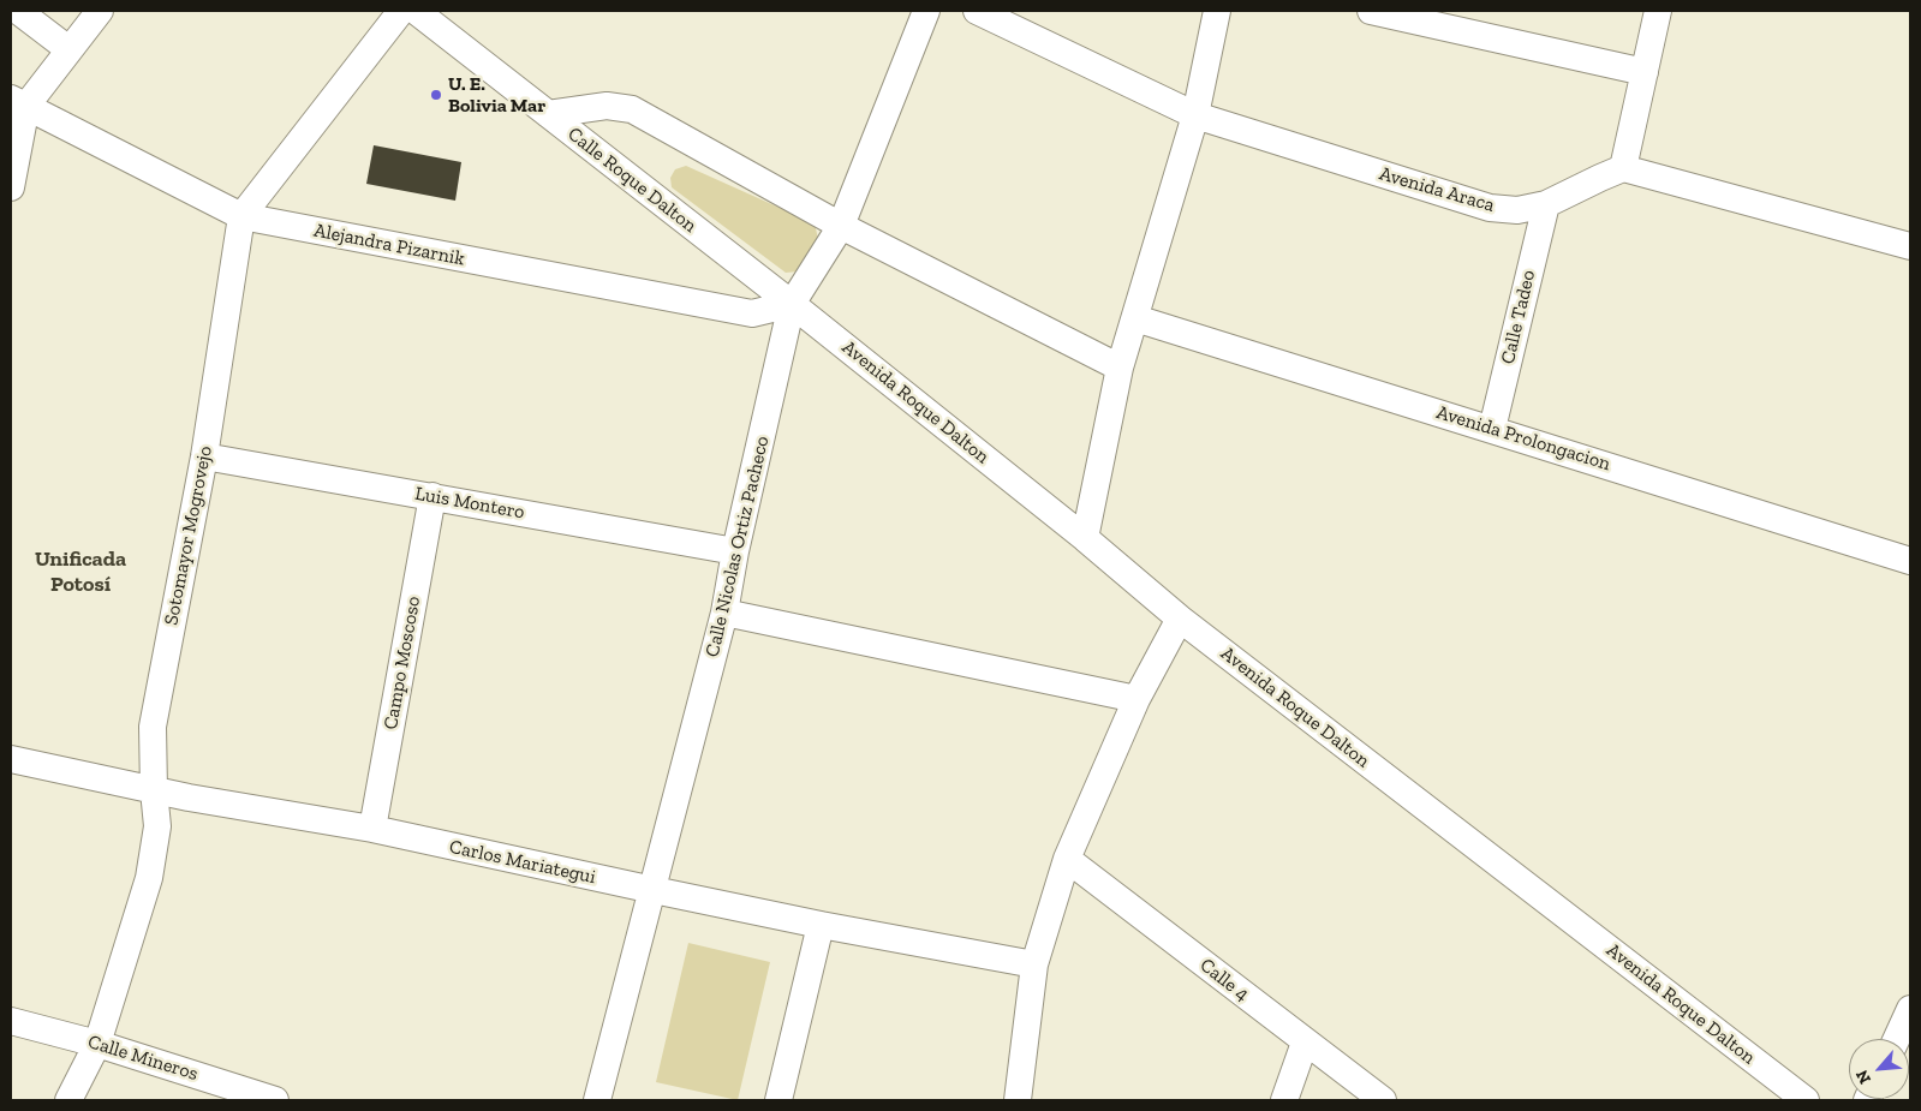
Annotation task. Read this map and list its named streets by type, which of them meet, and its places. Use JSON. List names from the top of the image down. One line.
{"streets":{"street":["Calle Roque Dalton","Avenida Araca","Alejandra Pizarnik","Calle Tadeo","Avenida Roque Dalton","Avenida Prolongacion","Luis Montero","Sotomayor Mogrovejo","Calle Nicolas Ortiz Pacheco","Campo Moscoso","Carlos Mariategui","Calle 4","Calle Mineros"]},"crossings":[["Calle Roque Dalton","Alejandra Pizarnik"],["Calle Roque Dalton","Avenida Roque Dalton"],["Calle Roque Dalton","Calle Nicolas Ortiz Pacheco"],["Avenida Araca","Calle Tadeo"],["Alejandra Pizarnik","Avenida Roque Dalton"],["Alejandra Pizarnik","Sotomayor Mogrovejo"],["Alejandra Pizarnik","Calle Nicolas Ortiz Pacheco"],["Calle Tadeo","Avenida Prolongacion"],["Avenida Roque Dalton","Calle Nicolas Ortiz Pacheco"],["Luis Montero","Sotomayor Mogrovejo"],["Luis Montero","Calle Nicolas Ortiz Pacheco"],["Luis Montero","Campo Moscoso"],["Sotomayor Mogrovejo","Carlos Mariategui"],["Sotomayor Mogrovejo","Calle Mineros"],["Calle Nicolas Ortiz Pacheco","Carlos Mariategui"],["Campo Moscoso","Carlos Mariategui"]],"districts":["Unificada Potosí"],"places":["U. E. Bolivia Mar"],"north":"bottom left"}
